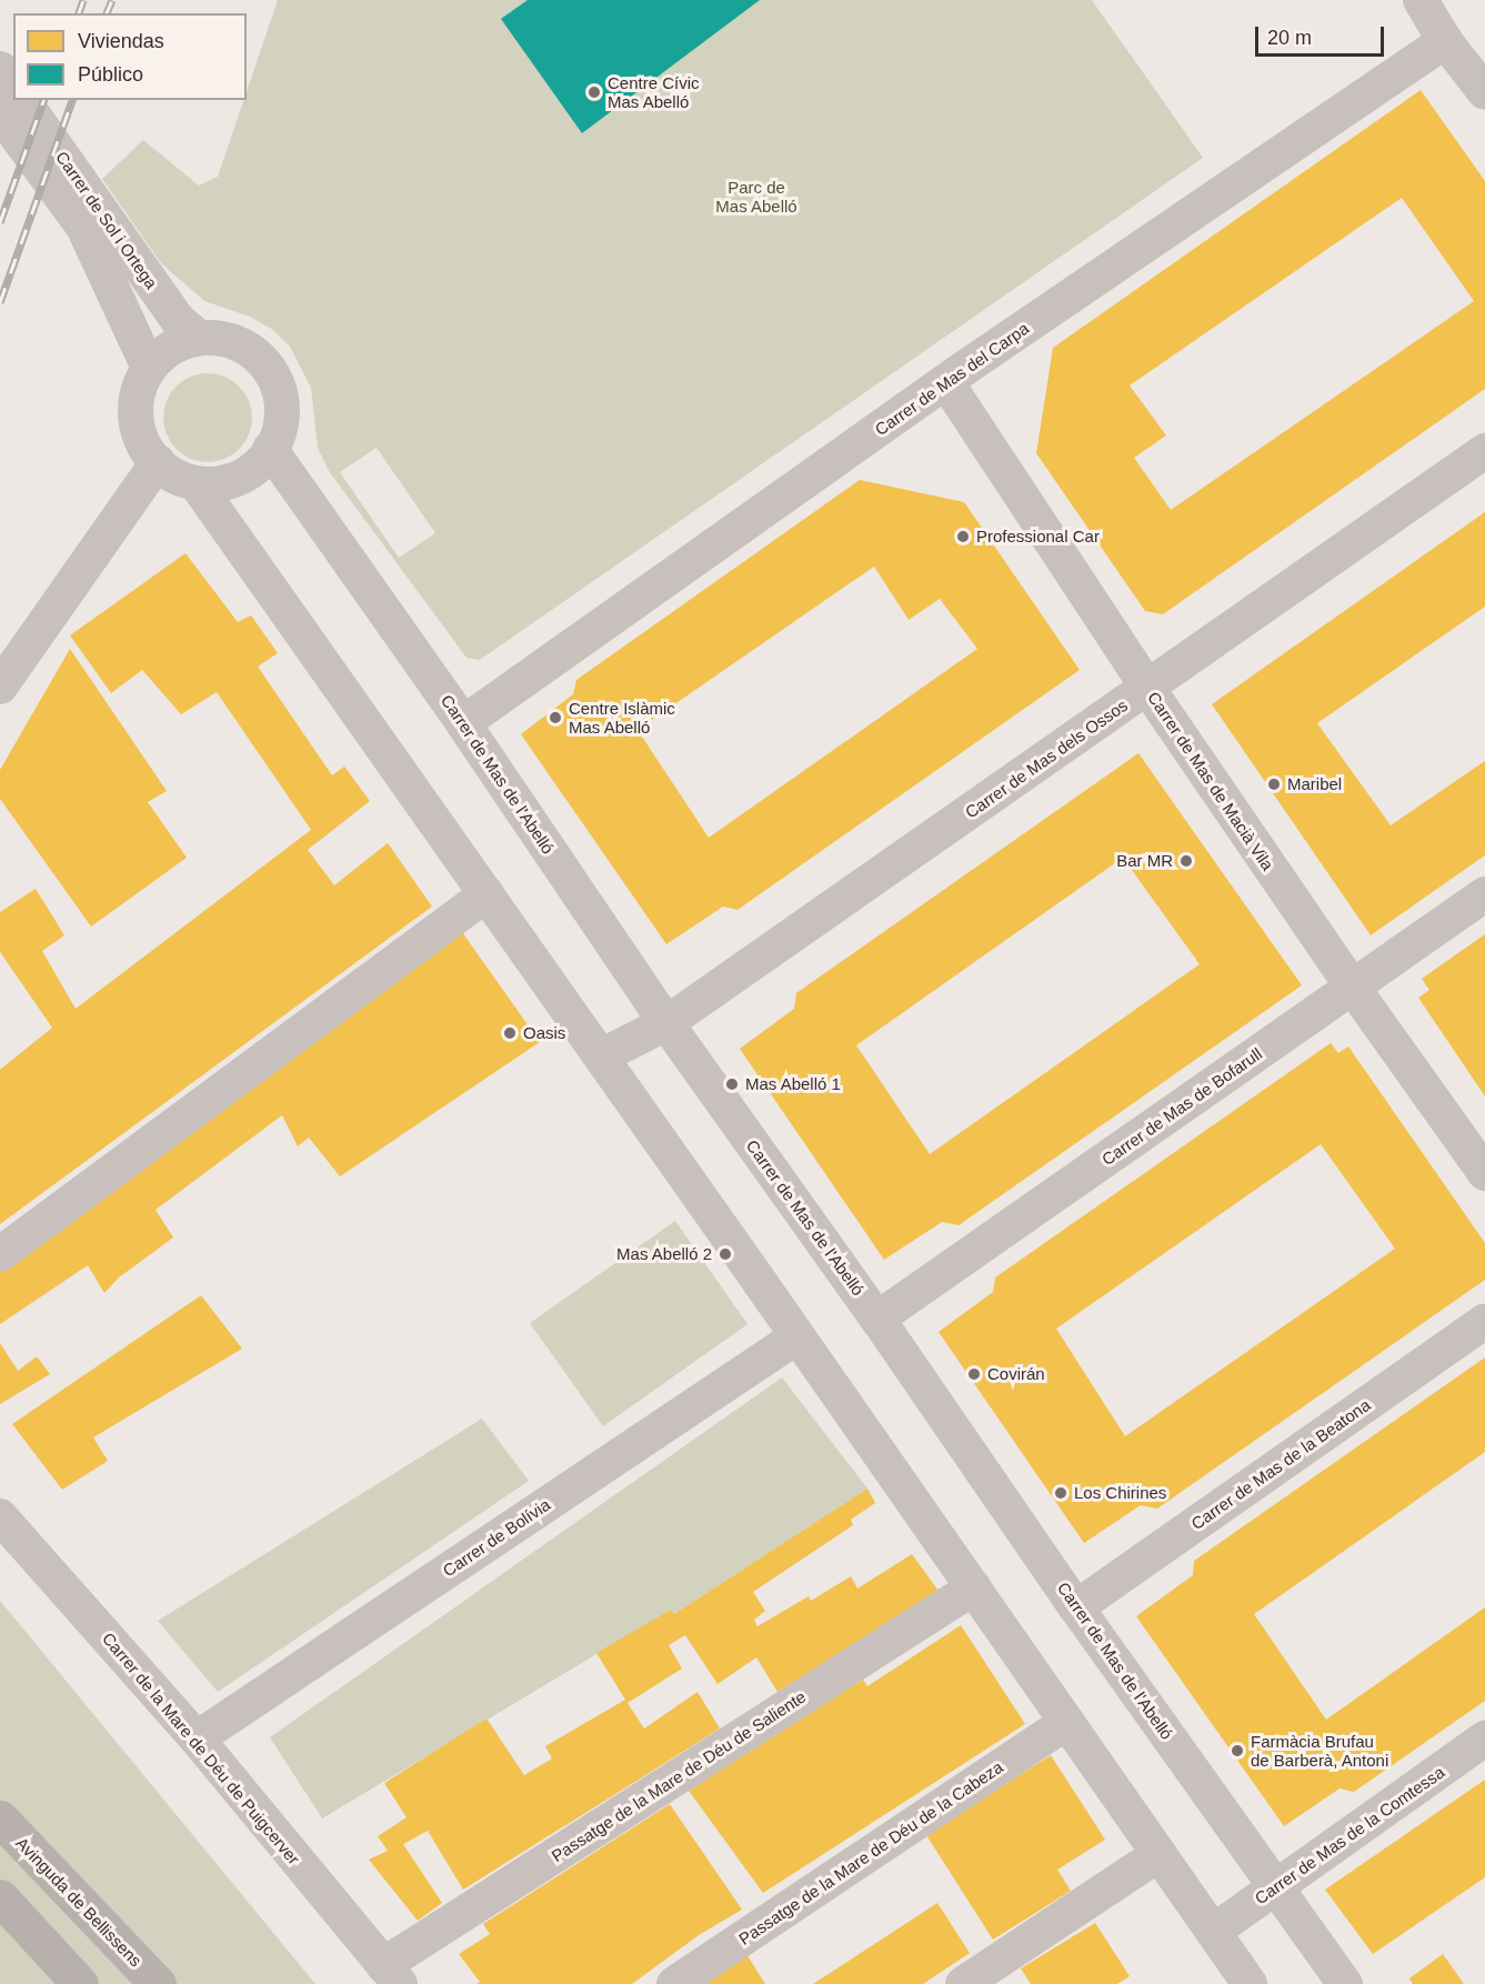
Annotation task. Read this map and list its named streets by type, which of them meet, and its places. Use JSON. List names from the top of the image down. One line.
{"streets":{"main road":["Avinguda de Bellissens"],"street":["Carrer de Sol i Ortega","Carrer de Mas del Carpa","Carrer de Mas dels Ossos","Carrer de Mas de l'Abelló","Carrer de Mas de Macià Vila","Carrer de Mas de Bofarull","Carrer de Mas de la Beatona","Carrer de Bolívia","Carrer de la Mare de Déu de Puigcerver","Passatge de la Mare de Déu de Saliente","Carrer de Mas de la Comtessa","Passatge de la Mare de Déu de la Cabeza"]},"crossings":[["Carrer de Sol i Ortega","Carrer de Mas de l'Abelló"],["Carrer de Mas del Carpa","Carrer de Mas de l'Abelló"],["Carrer de Mas del Carpa","Carrer de Mas de Macià Vila"],["Carrer de Mas dels Ossos","Carrer de Mas de l'Abelló"],["Carrer de Mas dels Ossos","Carrer de Mas de Macià Vila"],["Carrer de Mas de l'Abelló","Carrer de Mas de Bofarull"],["Carrer de Mas de l'Abelló","Carrer de Mas de la Beatona"],["Carrer de Mas de l'Abelló","Carrer de Mas de la Comtessa"],["Carrer de Mas de Macià Vila","Carrer de Mas de Bofarull"],["Carrer de Bolívia","Carrer de la Mare de Déu de Puigcerver"],["Carrer de la Mare de Déu de Puigcerver","Passatge de la Mare de Déu de Saliente"]],"parks":["Parc de Mas Abelló"],"places":["Centre Cívic Mas Abelló","Professional Car","Centre Islàmic Mas Abelló","Maribel","Bar MR","Oasis","Mas Abelló 1","Mas Abelló 2","Covirán","Los Chirines","Farmàcia Brufau de Barberà, Antoni"],"legend":["Viviendas","Público"],"scale_bar":"20 m"}
